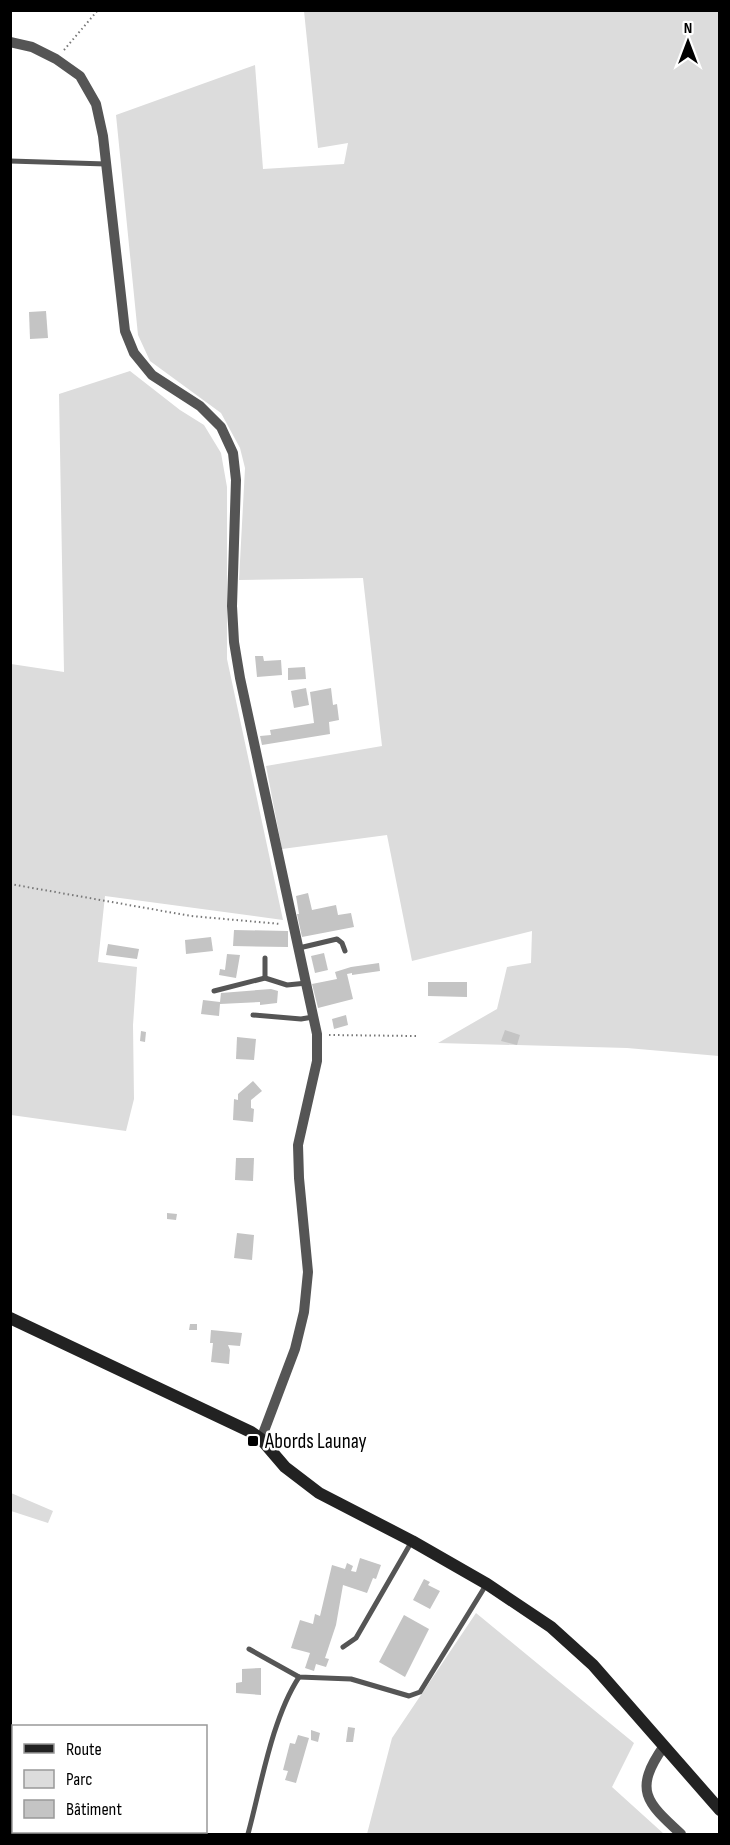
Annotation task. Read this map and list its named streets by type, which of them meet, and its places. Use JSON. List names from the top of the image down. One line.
{"places":{"transit":["Abords Launay"]},"legend":["Route","Parc","Bâtiment"],"north":"top"}
